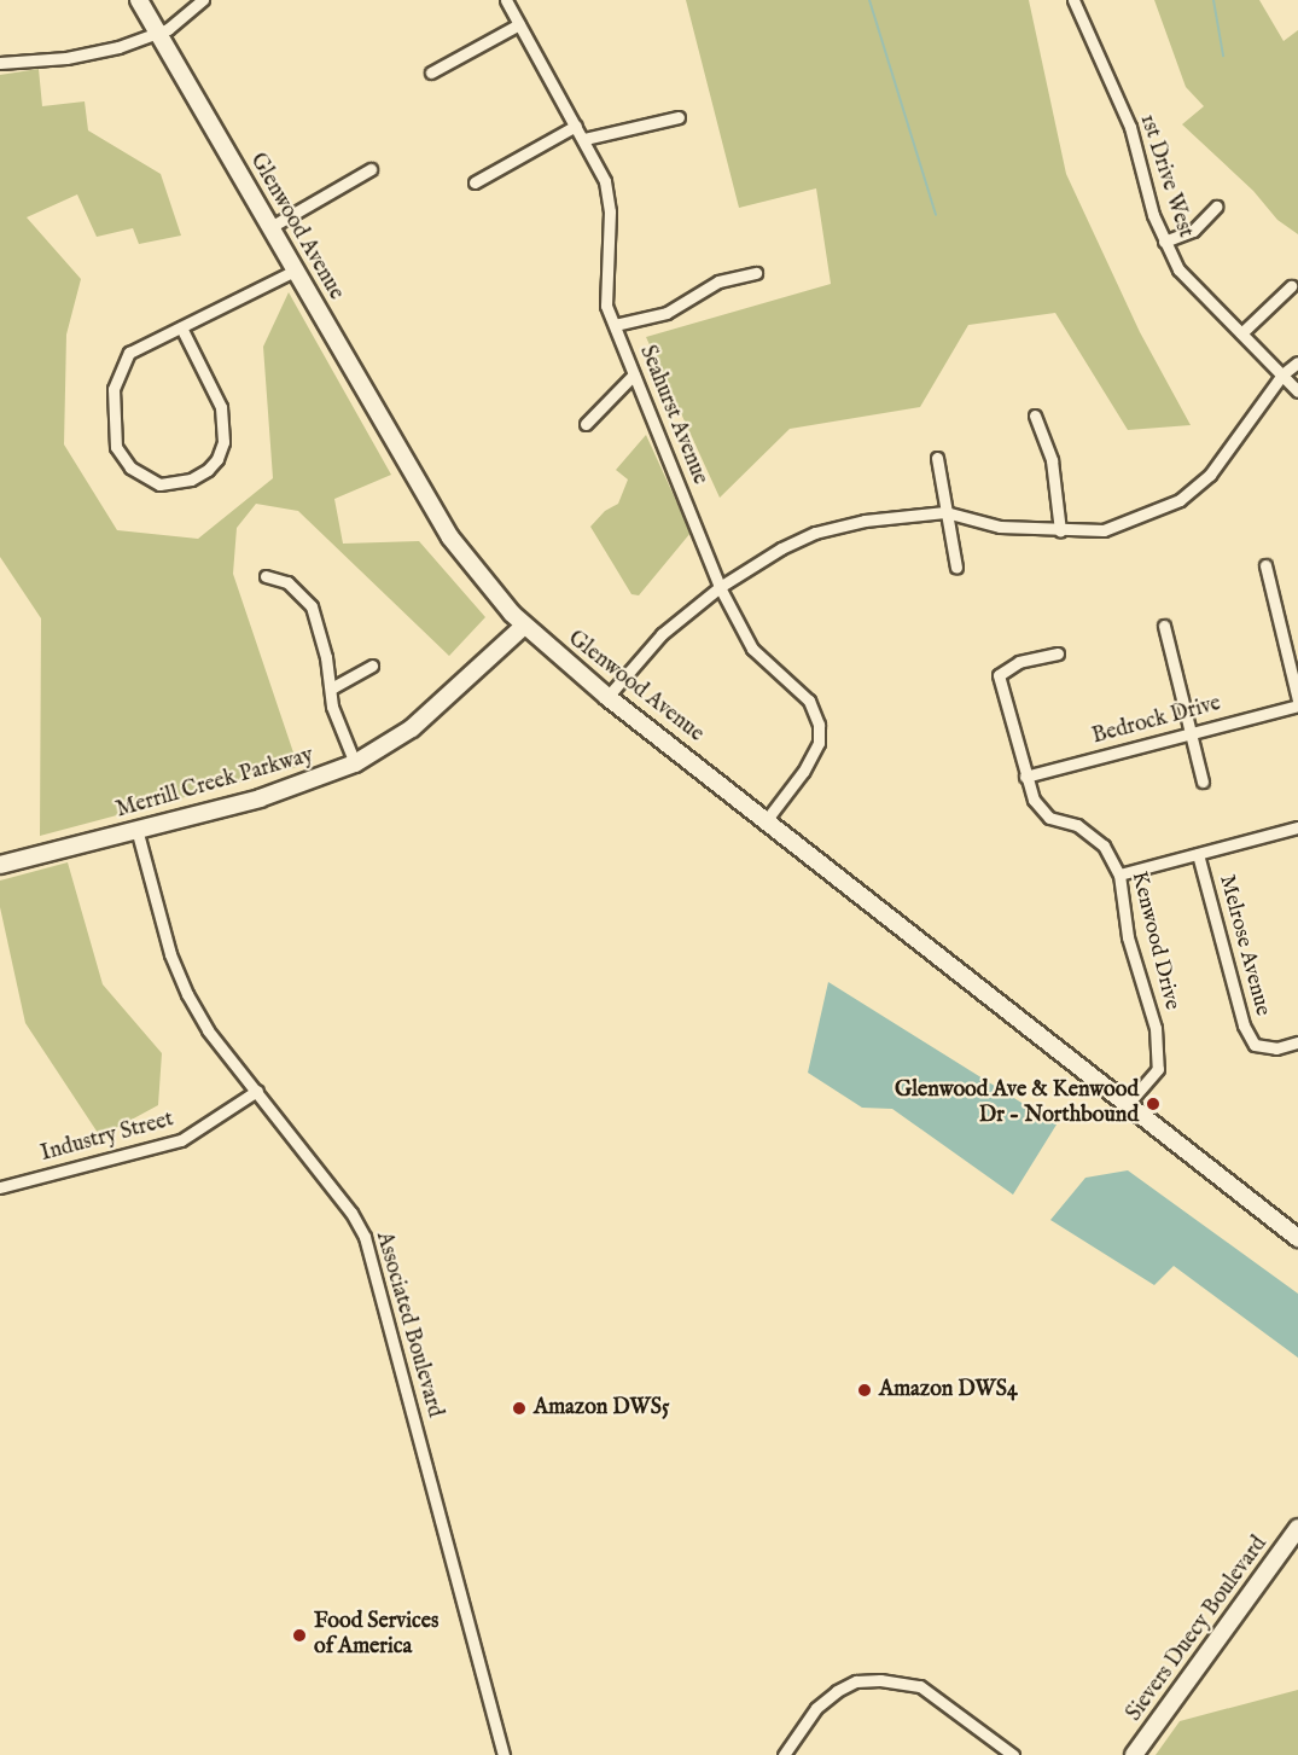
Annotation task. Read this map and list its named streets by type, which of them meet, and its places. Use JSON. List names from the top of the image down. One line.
{"streets":{"street":["1st Drive West","Glenwood Avenue","Seahurst Avenue","Bedrock Drive","Merrill Creek Parkway","Kenwood Drive","Melrose Avenue","Industry Street","Associated Boulevard","Sievers Duecy Boulevard"]},"crossings":[["Glenwood Avenue","Seahurst Avenue"],["Glenwood Avenue","Merrill Creek Parkway"],["Glenwood Avenue","Kenwood Drive"],["Bedrock Drive","Kenwood Drive"],["Merrill Creek Parkway","Associated Boulevard"],["Industry Street","Associated Boulevard"]],"places":["Glenwood Ave & Kenwood Dr - Northbound","Amazon DWS4","Amazon DWS5","Food Services of America"]}
